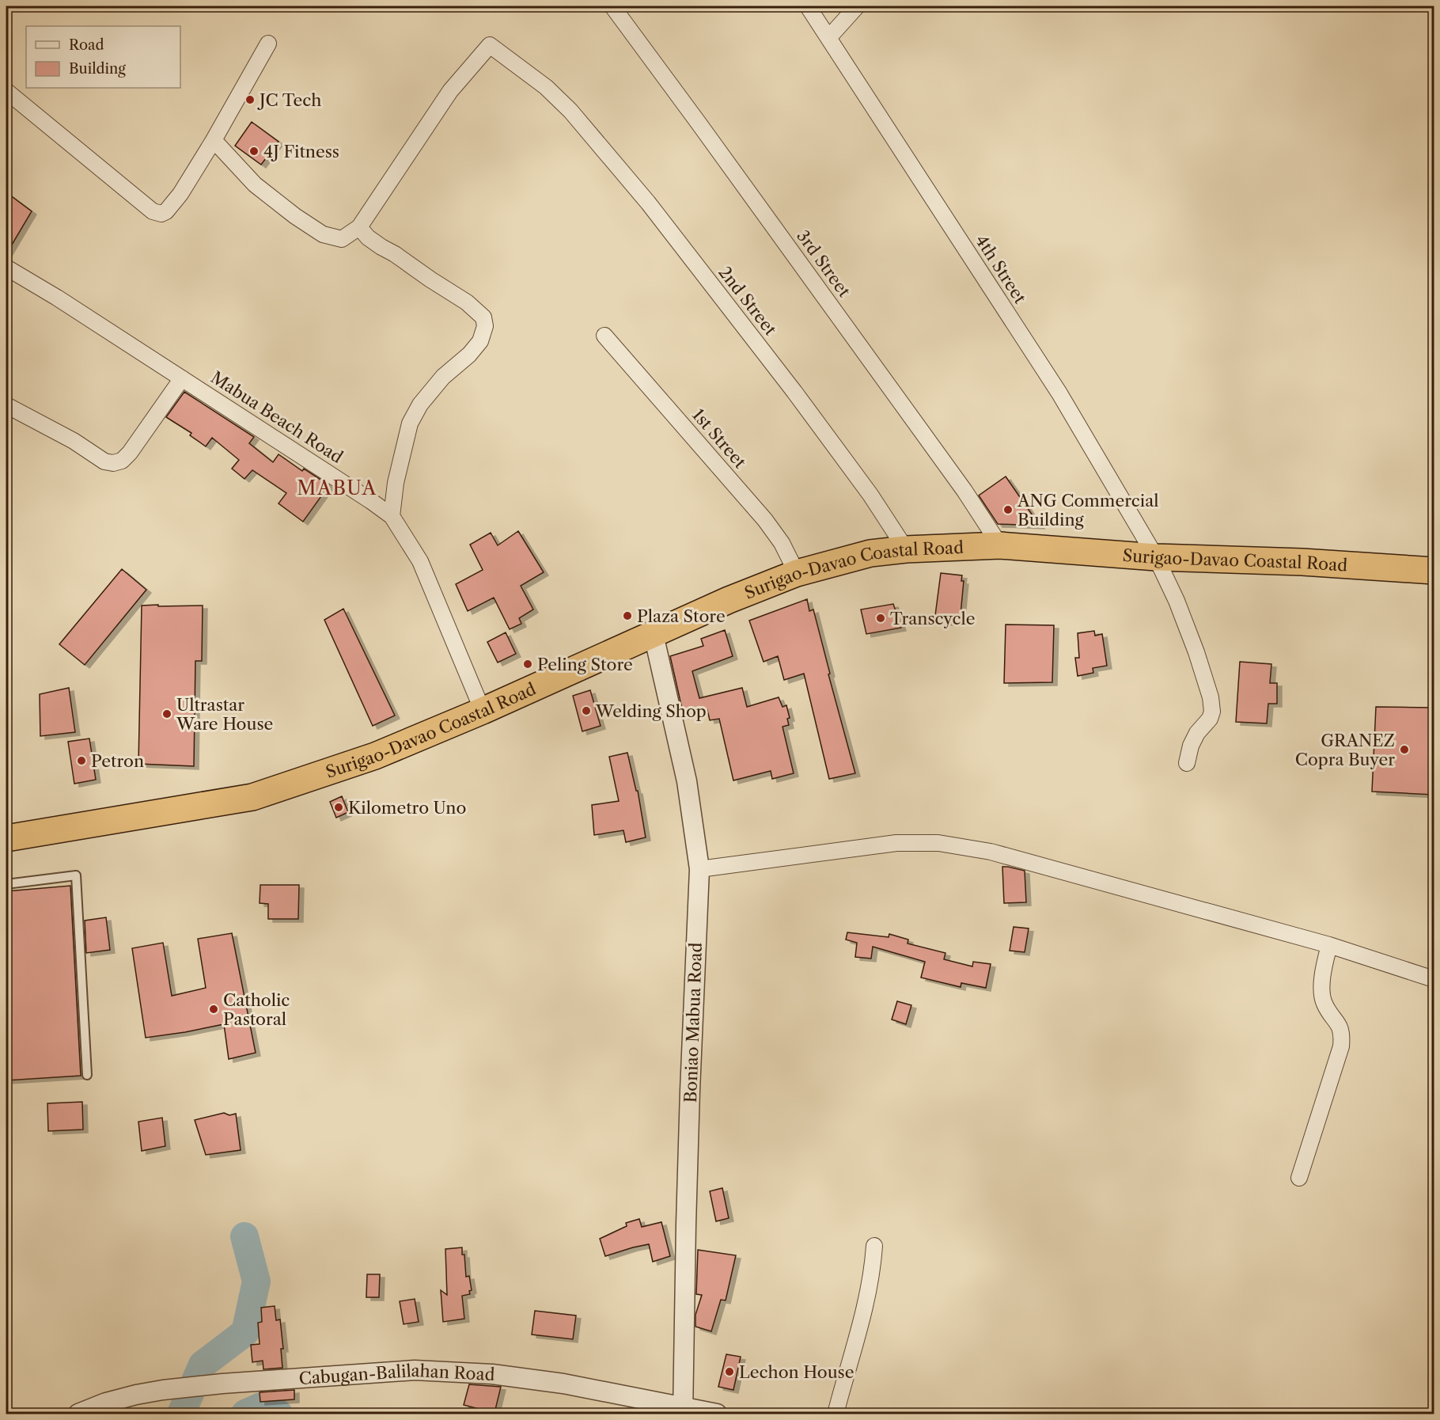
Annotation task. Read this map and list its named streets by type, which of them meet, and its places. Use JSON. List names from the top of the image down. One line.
{"streets":{"highway":["Surigao-Davao Coastal Road"],"street":["3rd Street","4th Street","2nd Street","Mabua Beach Road","1st Street","Boniao Mabua Road","Cabugan-Balilahan Road"]},"crossings":[["3rd Street","Surigao-Davao Coastal Road"],["4th Street","Surigao-Davao Coastal Road"],["2nd Street","Surigao-Davao Coastal Road"],["Mabua Beach Road","Surigao-Davao Coastal Road"],["1st Street","Surigao-Davao Coastal Road"],["Surigao-Davao Coastal Road","Boniao Mabua Road"],["Boniao Mabua Road","Cabugan-Balilahan Road"]],"districts":["MABUA"],"places":["JC Tech","4J Fitness","ANG Commercial Building","Plaza Store","Transcycle","Peling Store","Welding Shop","Ultrastar Ware House","GRANEZ Copra Buyer","Petron","Kilometro Uno","Catholic Pastoral","Lechon House"],"legend":["Road","Building"]}
